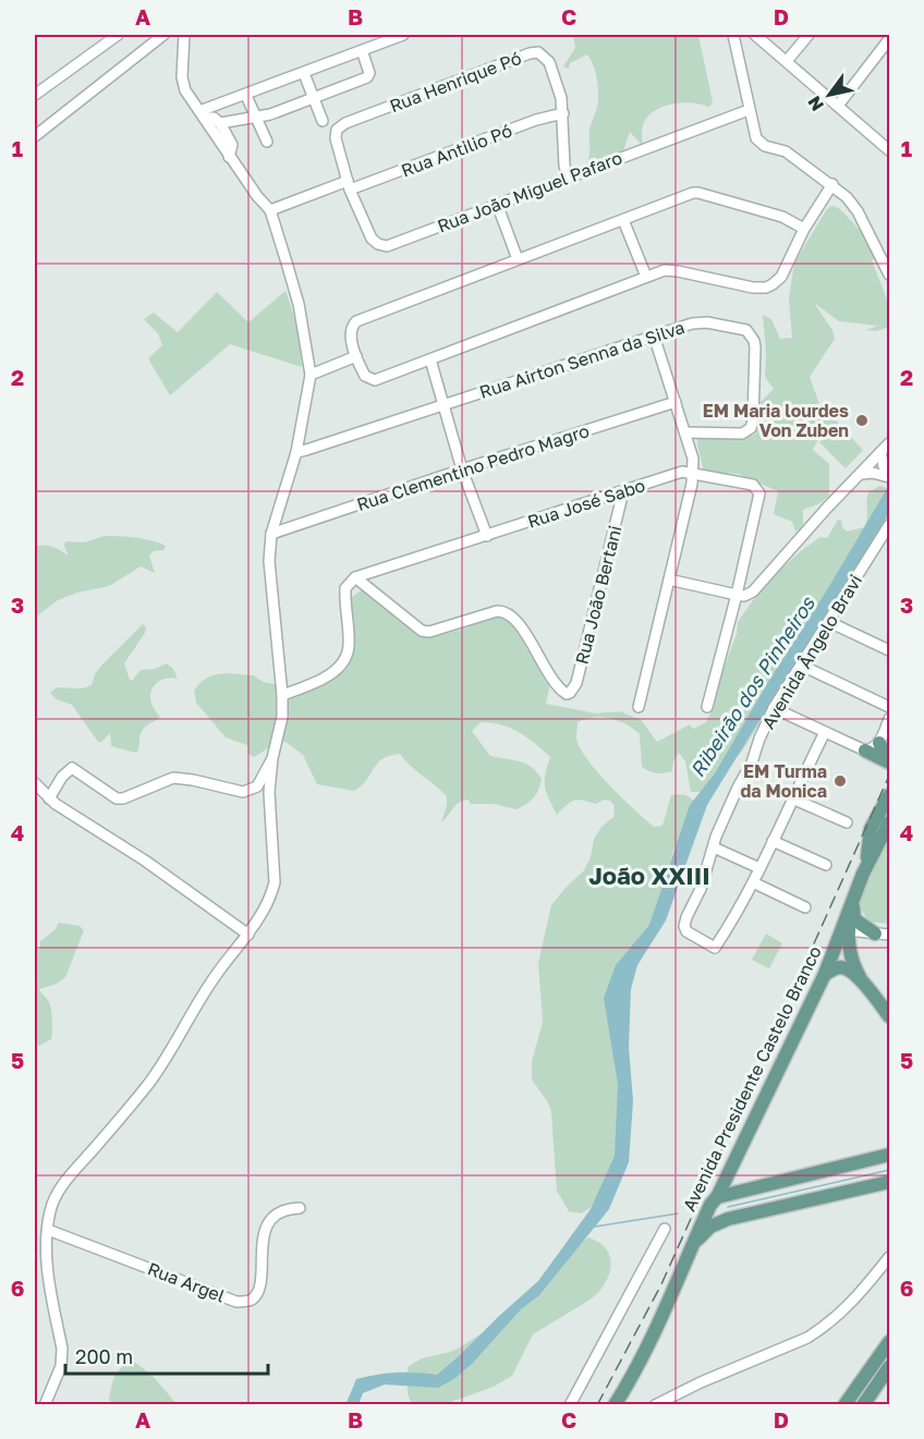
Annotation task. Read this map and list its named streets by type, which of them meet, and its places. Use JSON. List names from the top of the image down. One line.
{"streets":{"main road":["Avenida Presidente Castelo Branco"],"street":["Rua Henrique Pó","Rua Antilio Pó","Rua João Miguel Pafaro","Rua Airton Senna da Silva","Rua Clementino Pedro Magro","Rua José Sabo","Rua João Bertani","Avenida Ângelo Bravi","Rua Argel"]},"crossings":[["Rua Henrique Pó","Rua Antilio Pó"],["Rua Henrique Pó","Rua João Miguel Pafaro"],["Rua Antilio Pó","Rua João Miguel Pafaro"],["Rua José Sabo","Rua João Bertani"]],"districts":["João XXIII"],"water":["Ribeirão dos Pinheiros"],"places":["EM Maria lourdes Von Zuben","EM Turma da Monica"],"scale_bar":"200 m","north":"bottom left","grid":{"columns":["A","B","C","D"],"rows":["1","2","3","4","5","6"]}}
